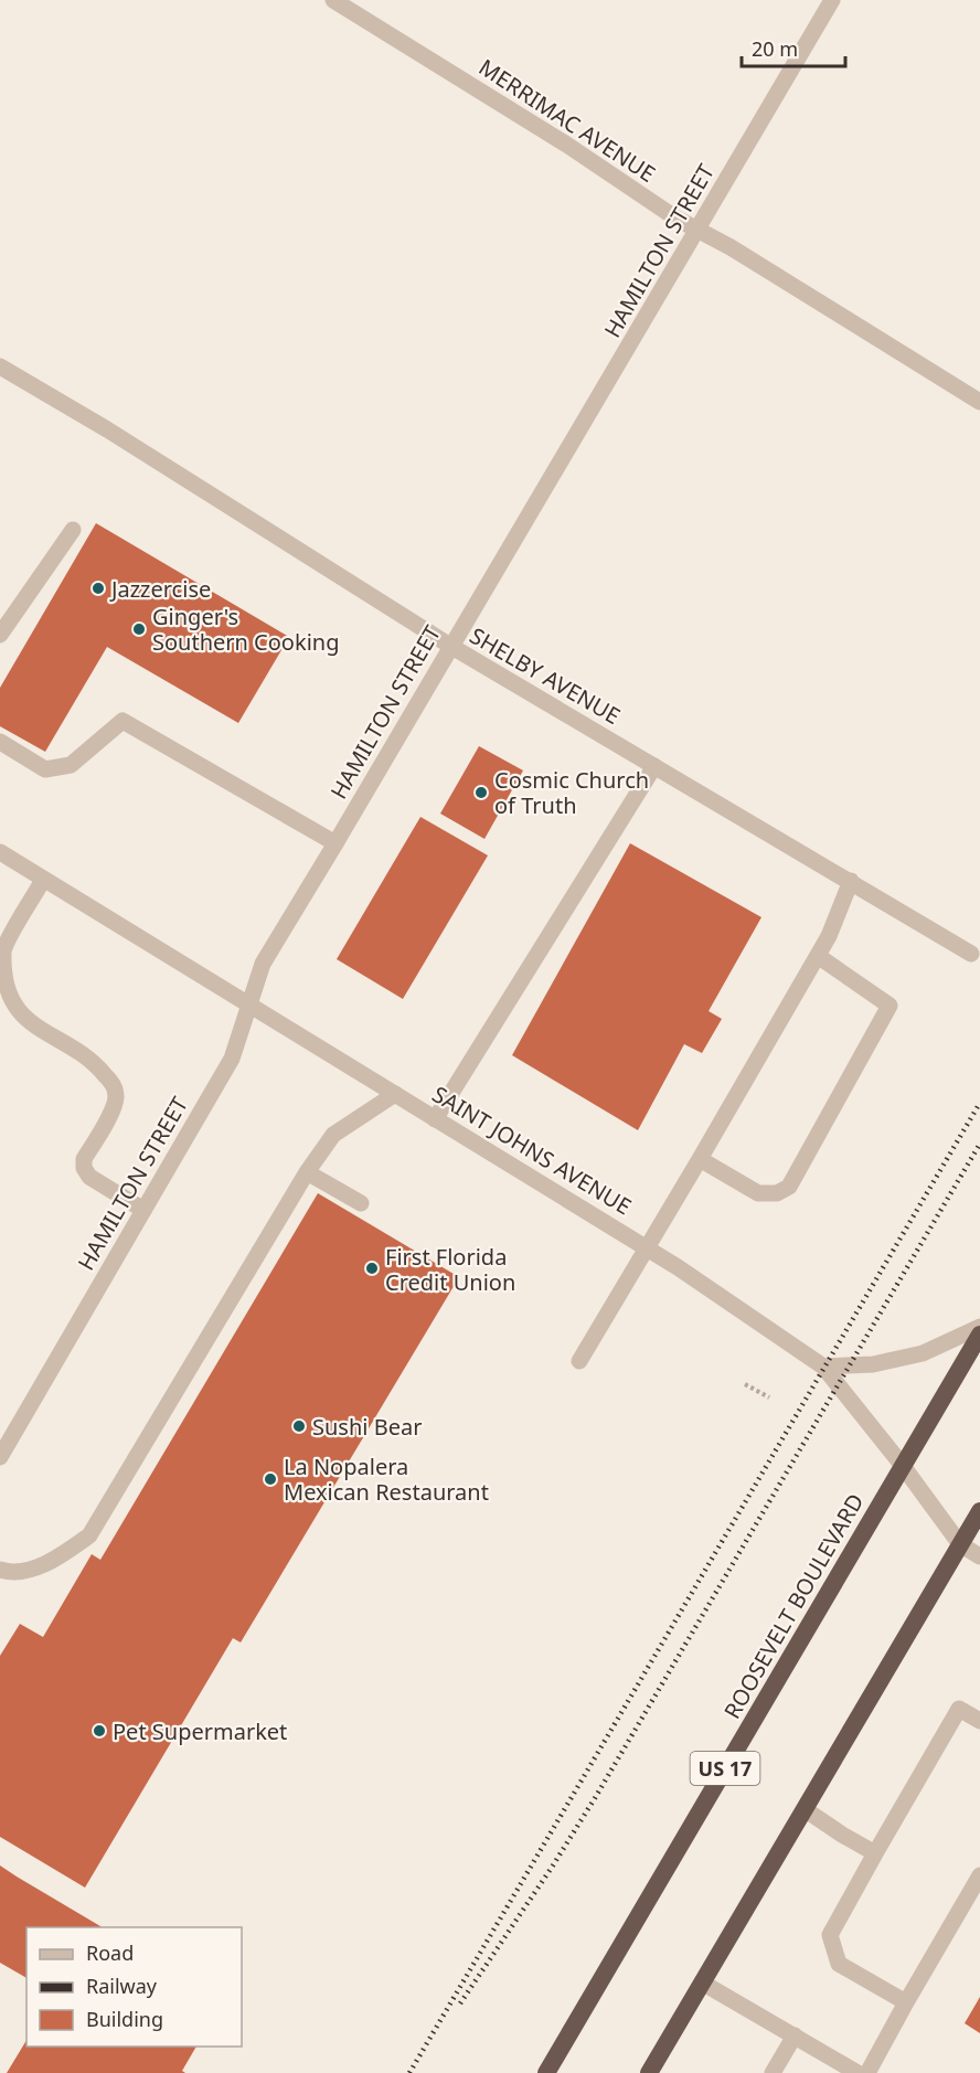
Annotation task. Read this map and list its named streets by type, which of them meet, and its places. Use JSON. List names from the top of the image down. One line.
{"streets":{"highway":["ROOSEVELT BOULEVARD","US 17"],"street":["MERRIMAC AVENUE","HAMILTON STREET","SHELBY AVENUE","SAINT JOHNS AVENUE"]},"crossings":[["MERRIMAC AVENUE","HAMILTON STREET"],["HAMILTON STREET","SHELBY AVENUE"],["HAMILTON STREET","SAINT JOHNS AVENUE"],["SAINT JOHNS AVENUE","ROOSEVELT BOULEVARD"]],"places":["Jazzercise","Ginger's Southern Cooking","Cosmic Church of Truth","First Florida Credit Union","Sushi Bear","La Nopalera Mexican Restaurant","Pet Supermarket"],"legend":["Road","Railway","Building"],"scale_bar":"20 m"}
